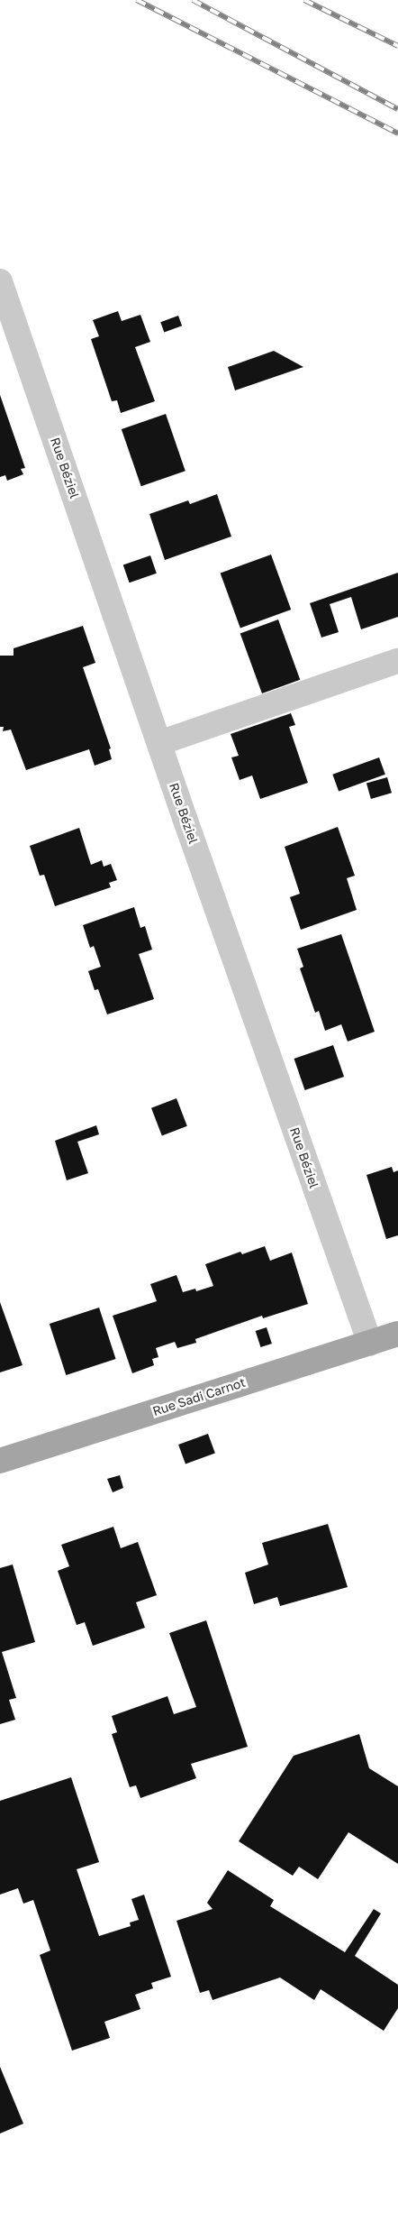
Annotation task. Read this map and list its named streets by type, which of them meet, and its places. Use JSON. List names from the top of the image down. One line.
{"streets":{"main road":["Rue Sadi Carnot"],"street":["Rue Béziel"]},"crossings":[["Rue Béziel","Rue Sadi Carnot"]]}
